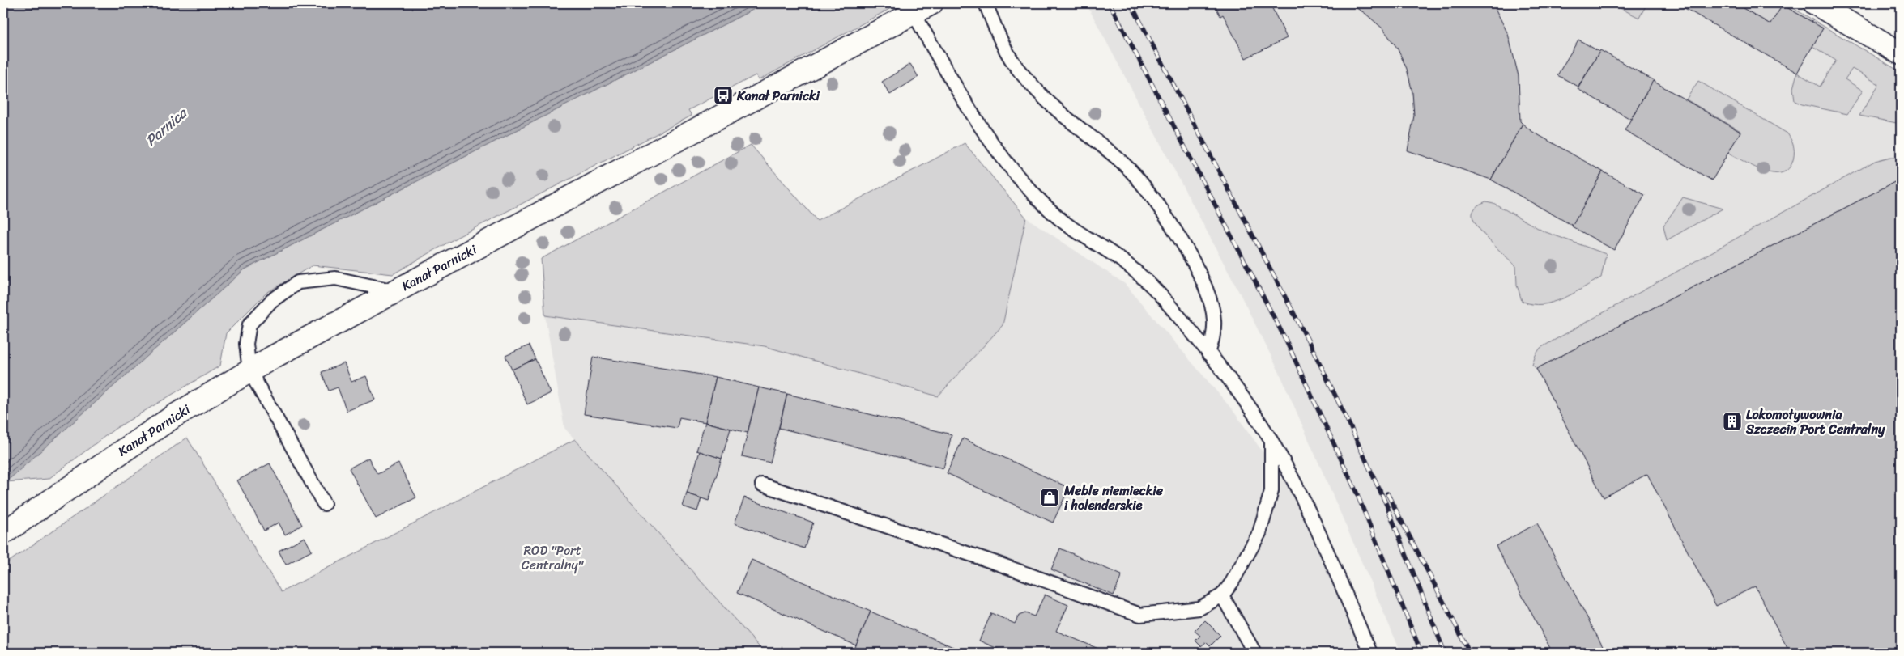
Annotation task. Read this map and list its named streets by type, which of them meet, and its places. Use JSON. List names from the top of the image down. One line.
{"streets":{"street":["Kanał Parnicki"]},"water":["Parnica"],"parks":["ROD \"Port Centralny\""],"places":{"bus stop":["Kanał Parnicki"],"building":["Lokomotywownia Szczecin Port Centralny"],"shop":["Meble niemieckie i holenderskie"]}}
